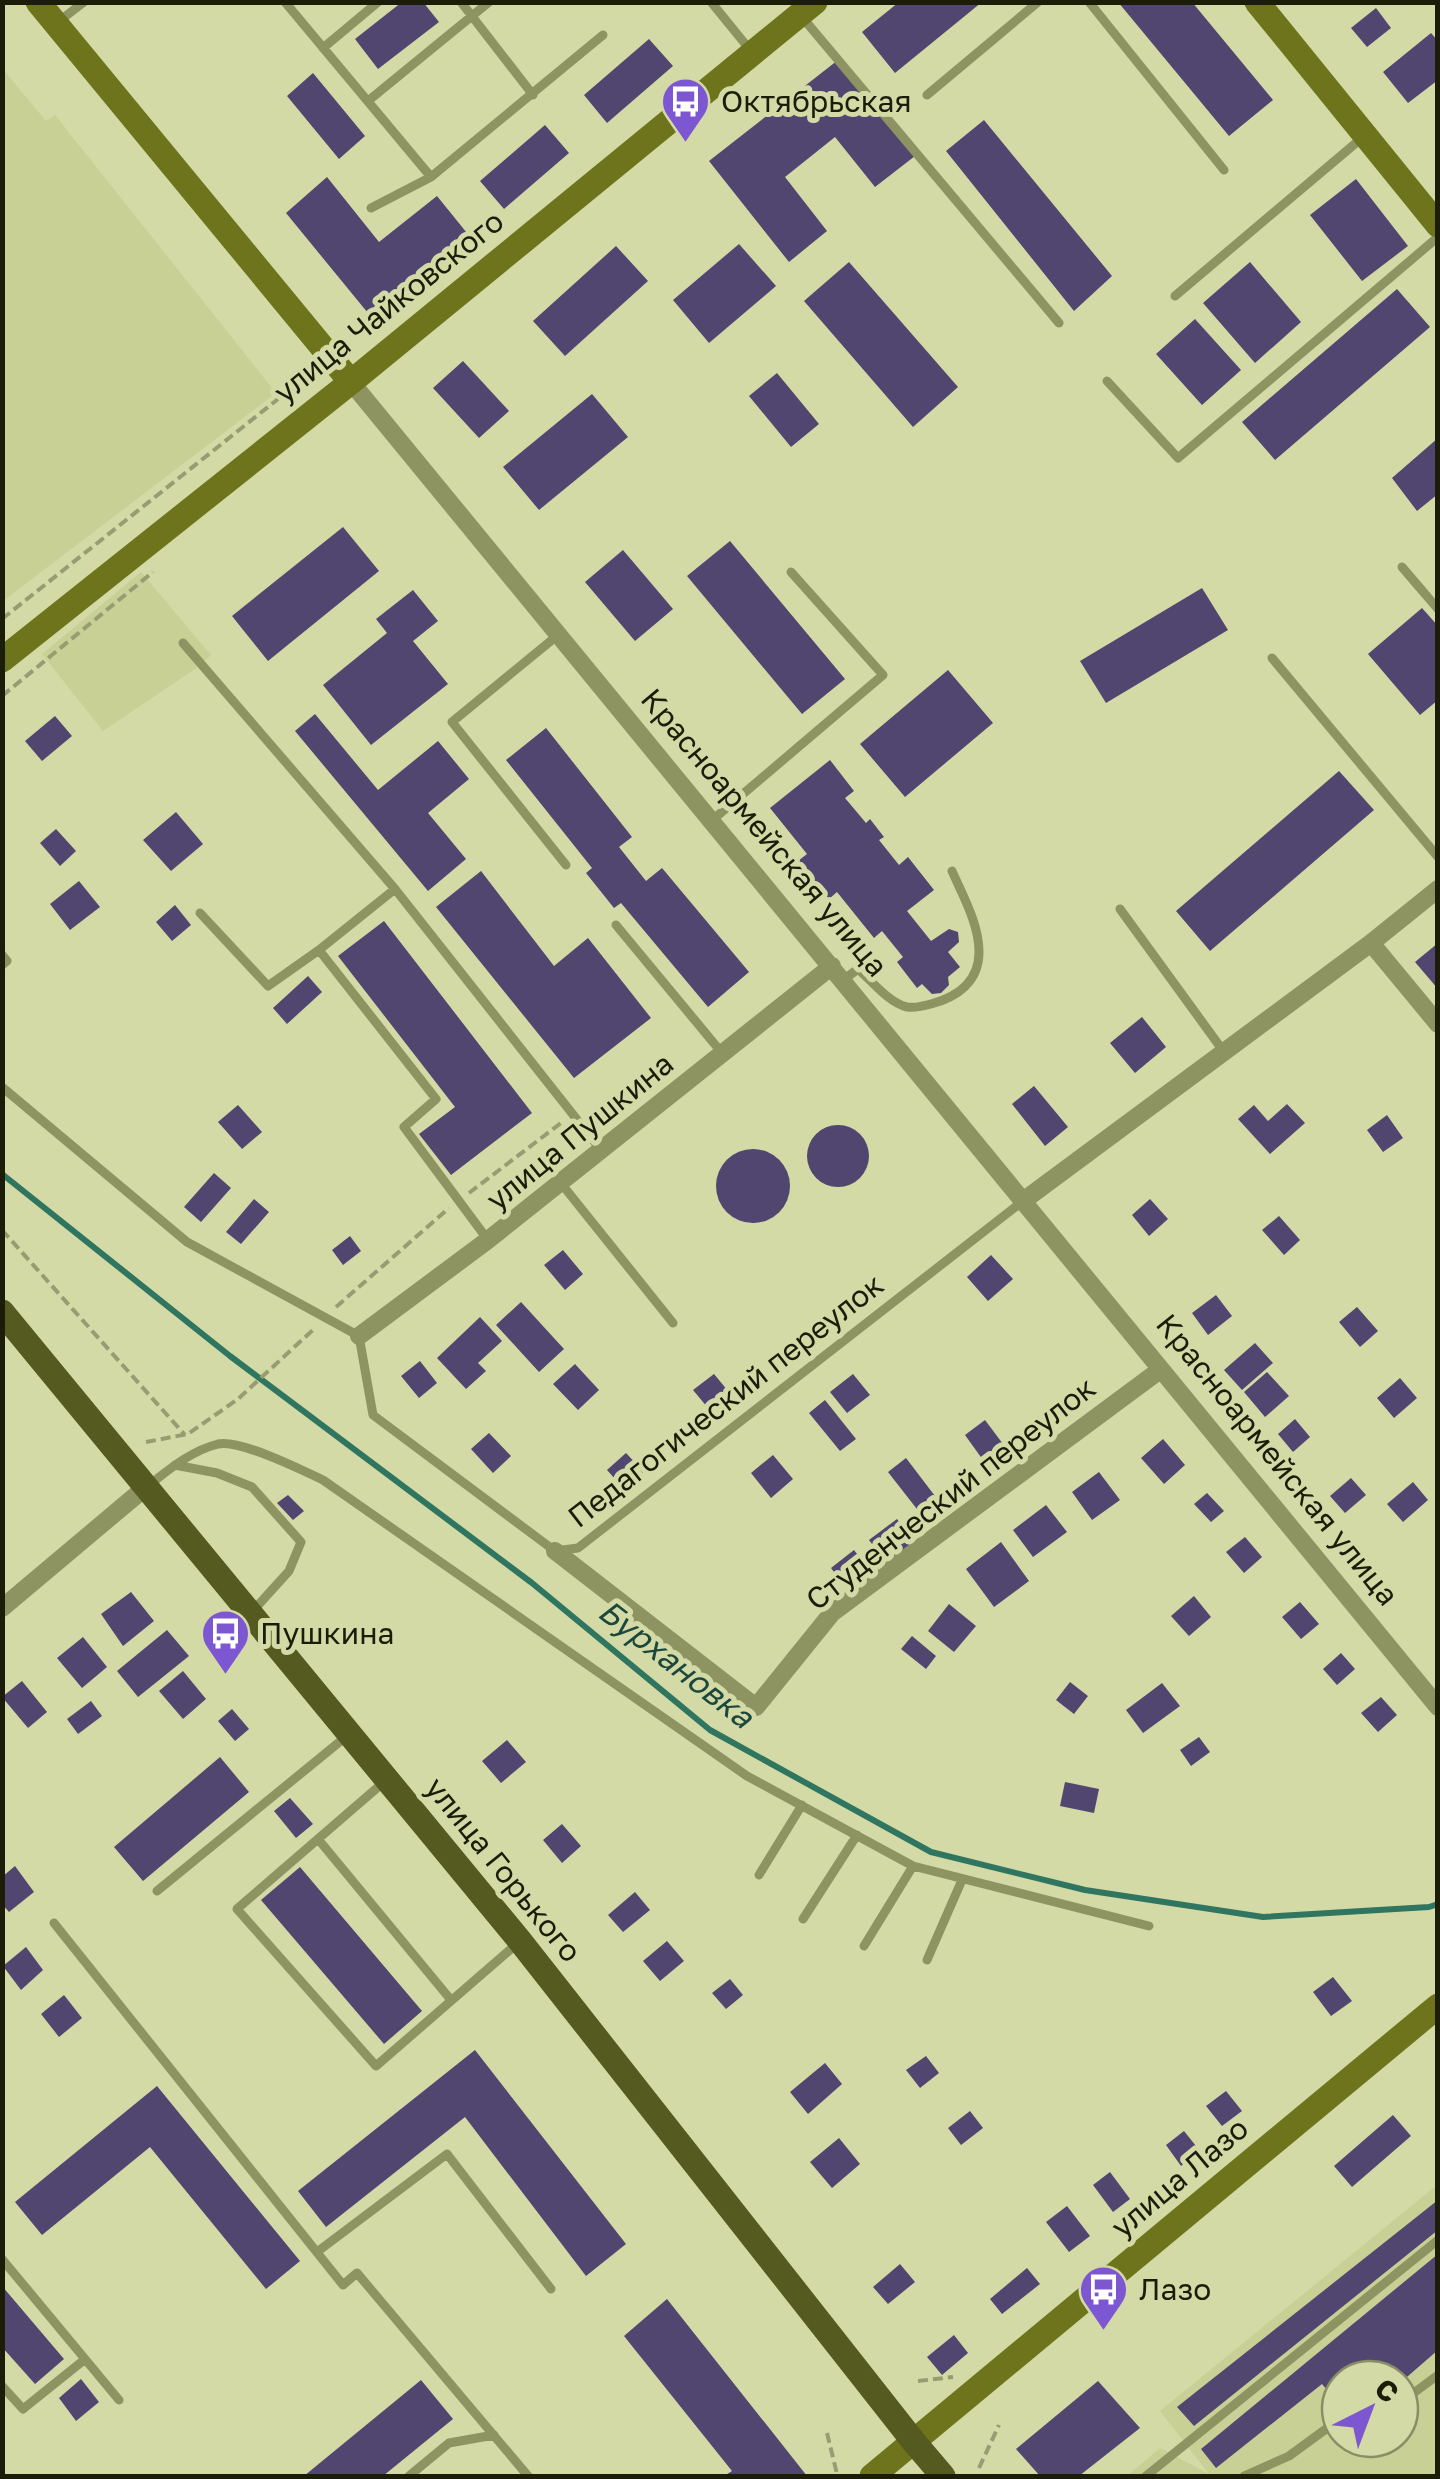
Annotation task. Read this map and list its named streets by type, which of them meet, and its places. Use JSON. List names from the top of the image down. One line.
{"streets":{"main road":["улица Чайковского","Красноармейская улица","улица Горького","улица Лазо"],"street":["улица Пушкина","Студенческий переулок"],"lane":["Педагогический переулок"]},"crossings":[["улица Чайковского","Красноармейская улица"],["Красноармейская улица","улица Пушкина"],["Красноармейская улица","Педагогический переулок"],["Красноармейская улица","Студенческий переулок"],["улица Пушкина","Педагогический переулок"],["Педагогический переулок","Студенческий переулок"],["улица Горького","улица Лазо"]],"water":["Бурхановка"],"places":{"bus stop":["Октябрьская","Пушкина","Лазо"]},"north":"top right"}
